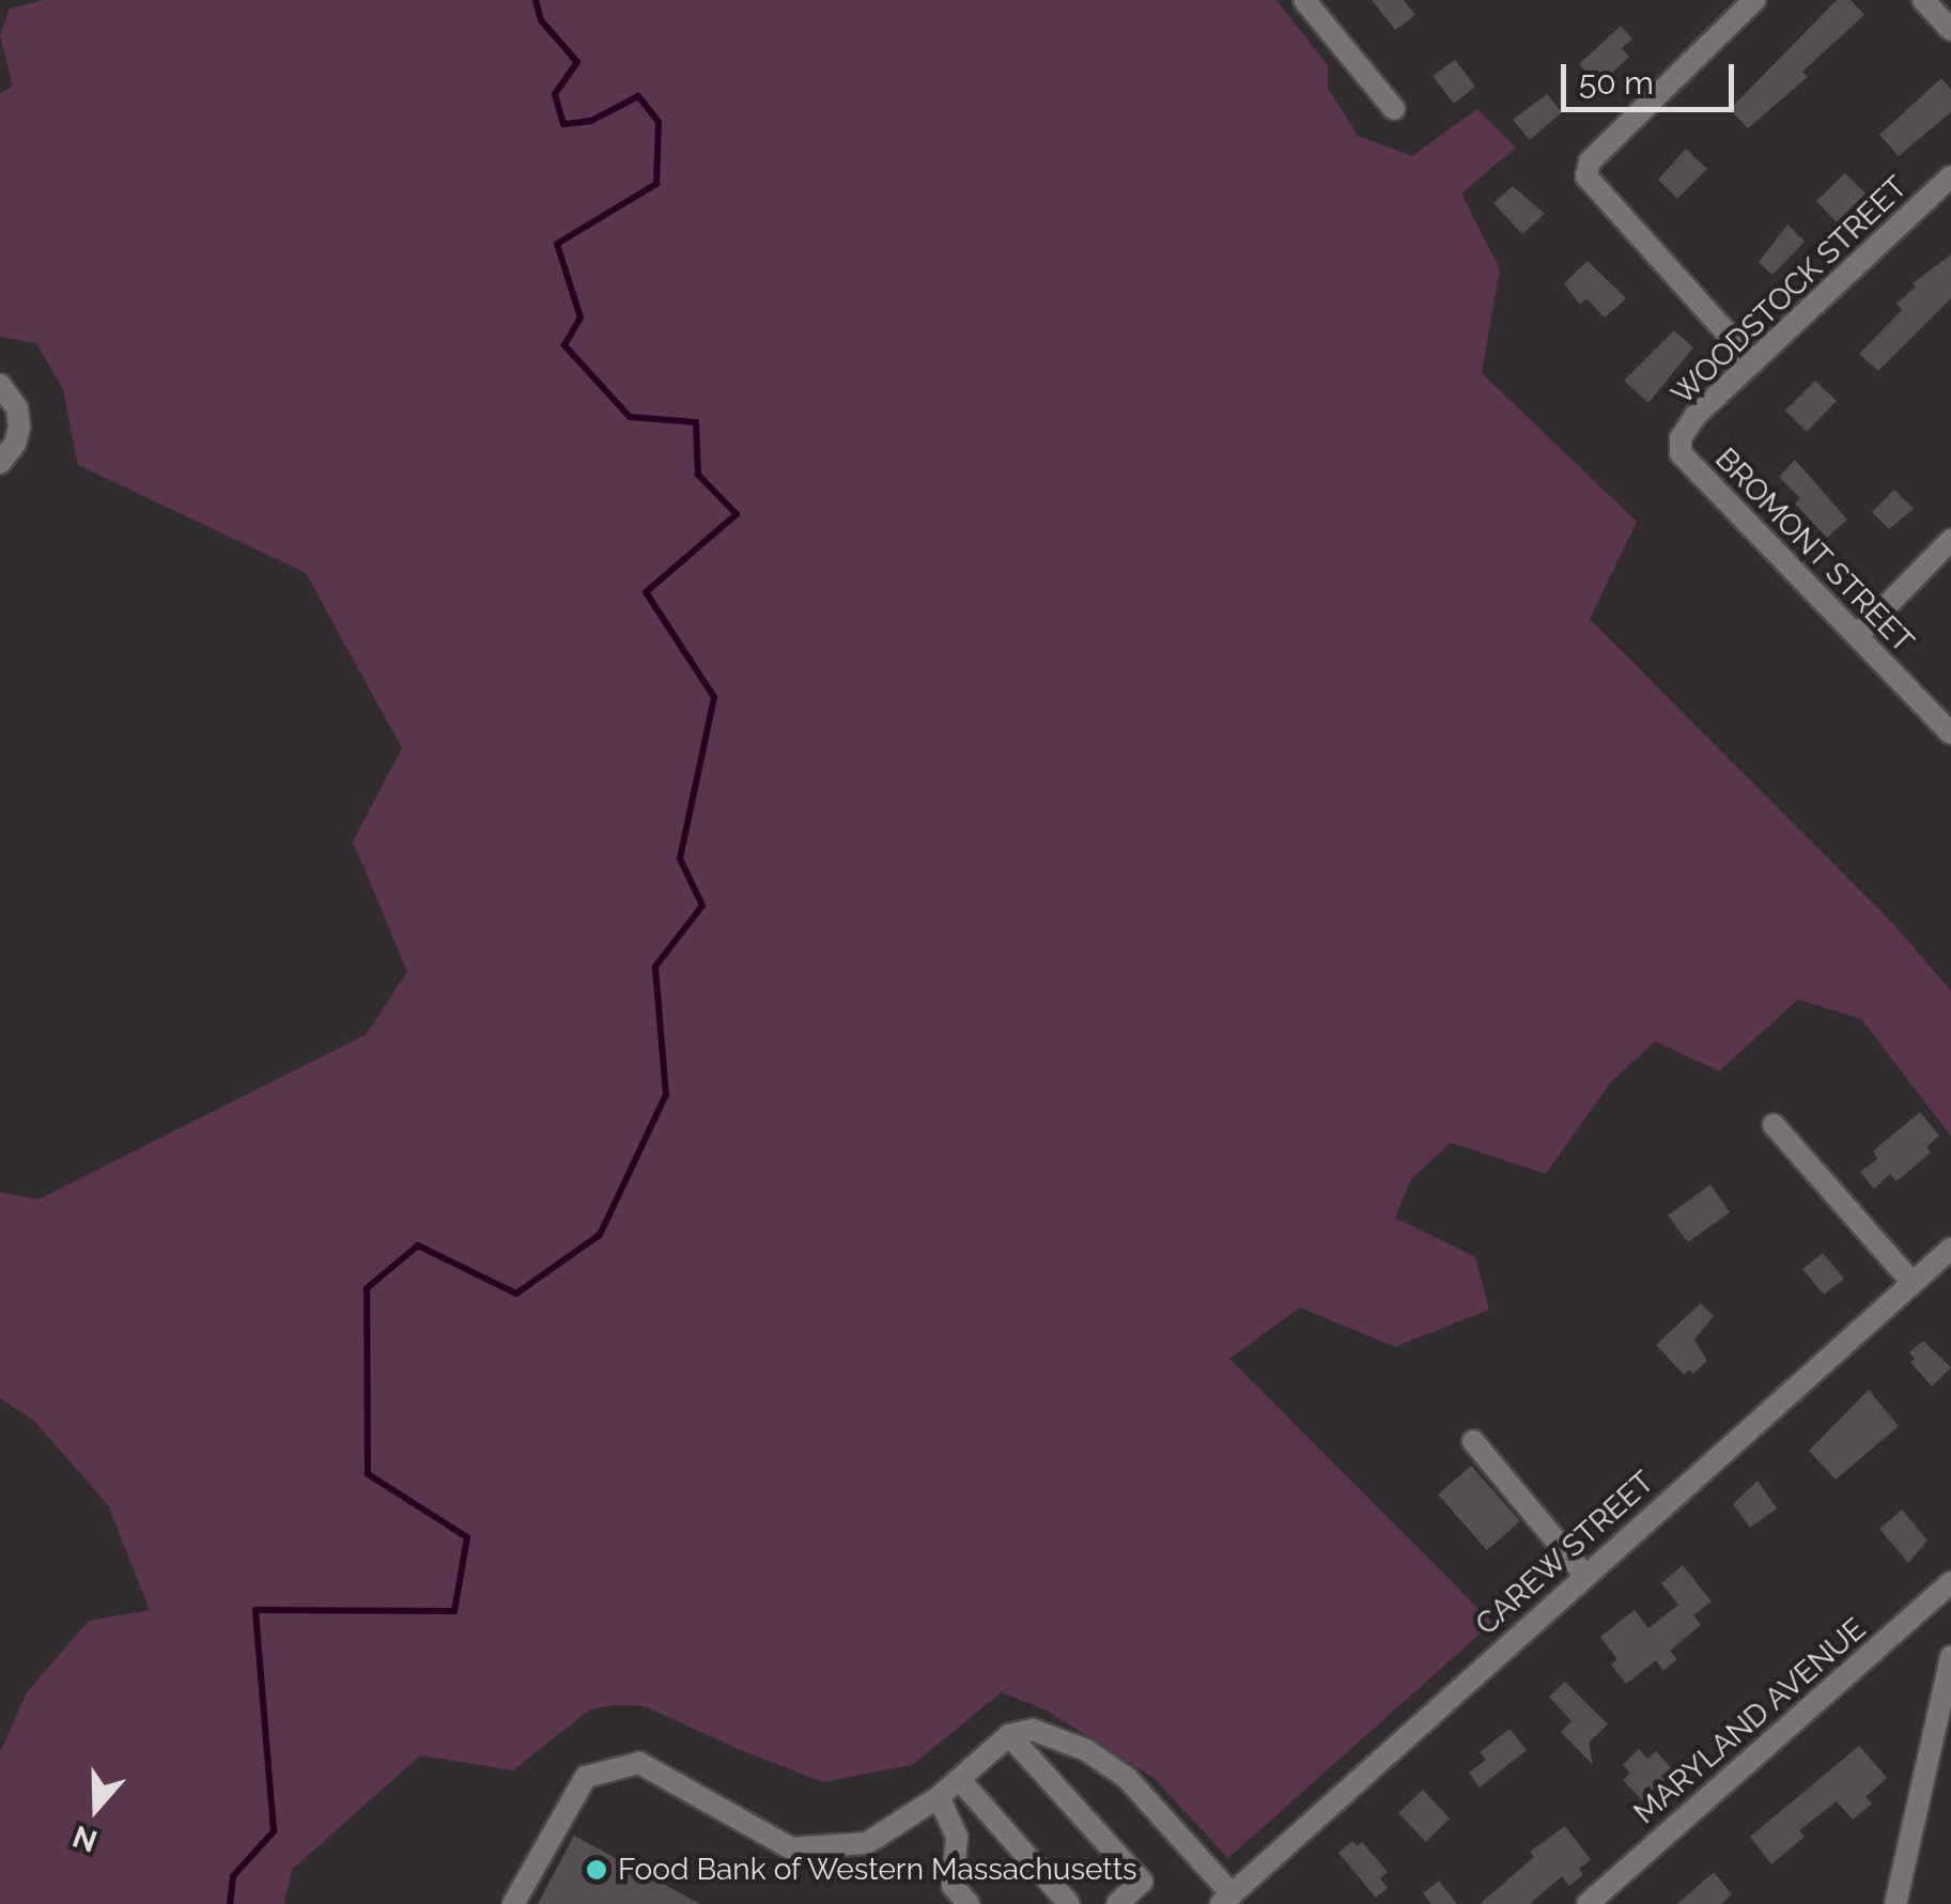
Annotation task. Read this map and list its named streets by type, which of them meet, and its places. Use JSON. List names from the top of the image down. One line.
{"streets":{"street":["WOODSTOCK STREET","BROMONT STREET","CAREW STREET","MARYLAND AVENUE"]},"crossings":[["WOODSTOCK STREET","BROMONT STREET"]],"places":["Food Bank of Western Massachusetts"],"scale_bar":"50 m","north":"bottom"}
